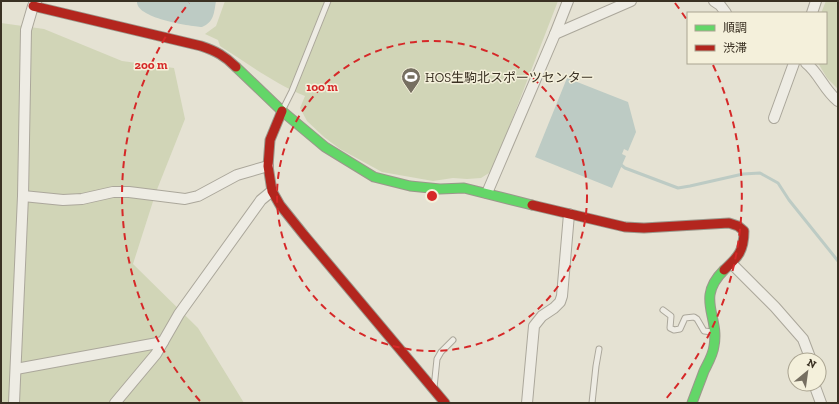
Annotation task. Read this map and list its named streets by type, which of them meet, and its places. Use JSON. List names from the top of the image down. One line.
{"places":{"sports":["HOS生駒北スポーツセンター"]},"legend":["順調","渋滞"],"north":"top right","rings":["200 m","100 m"]}
